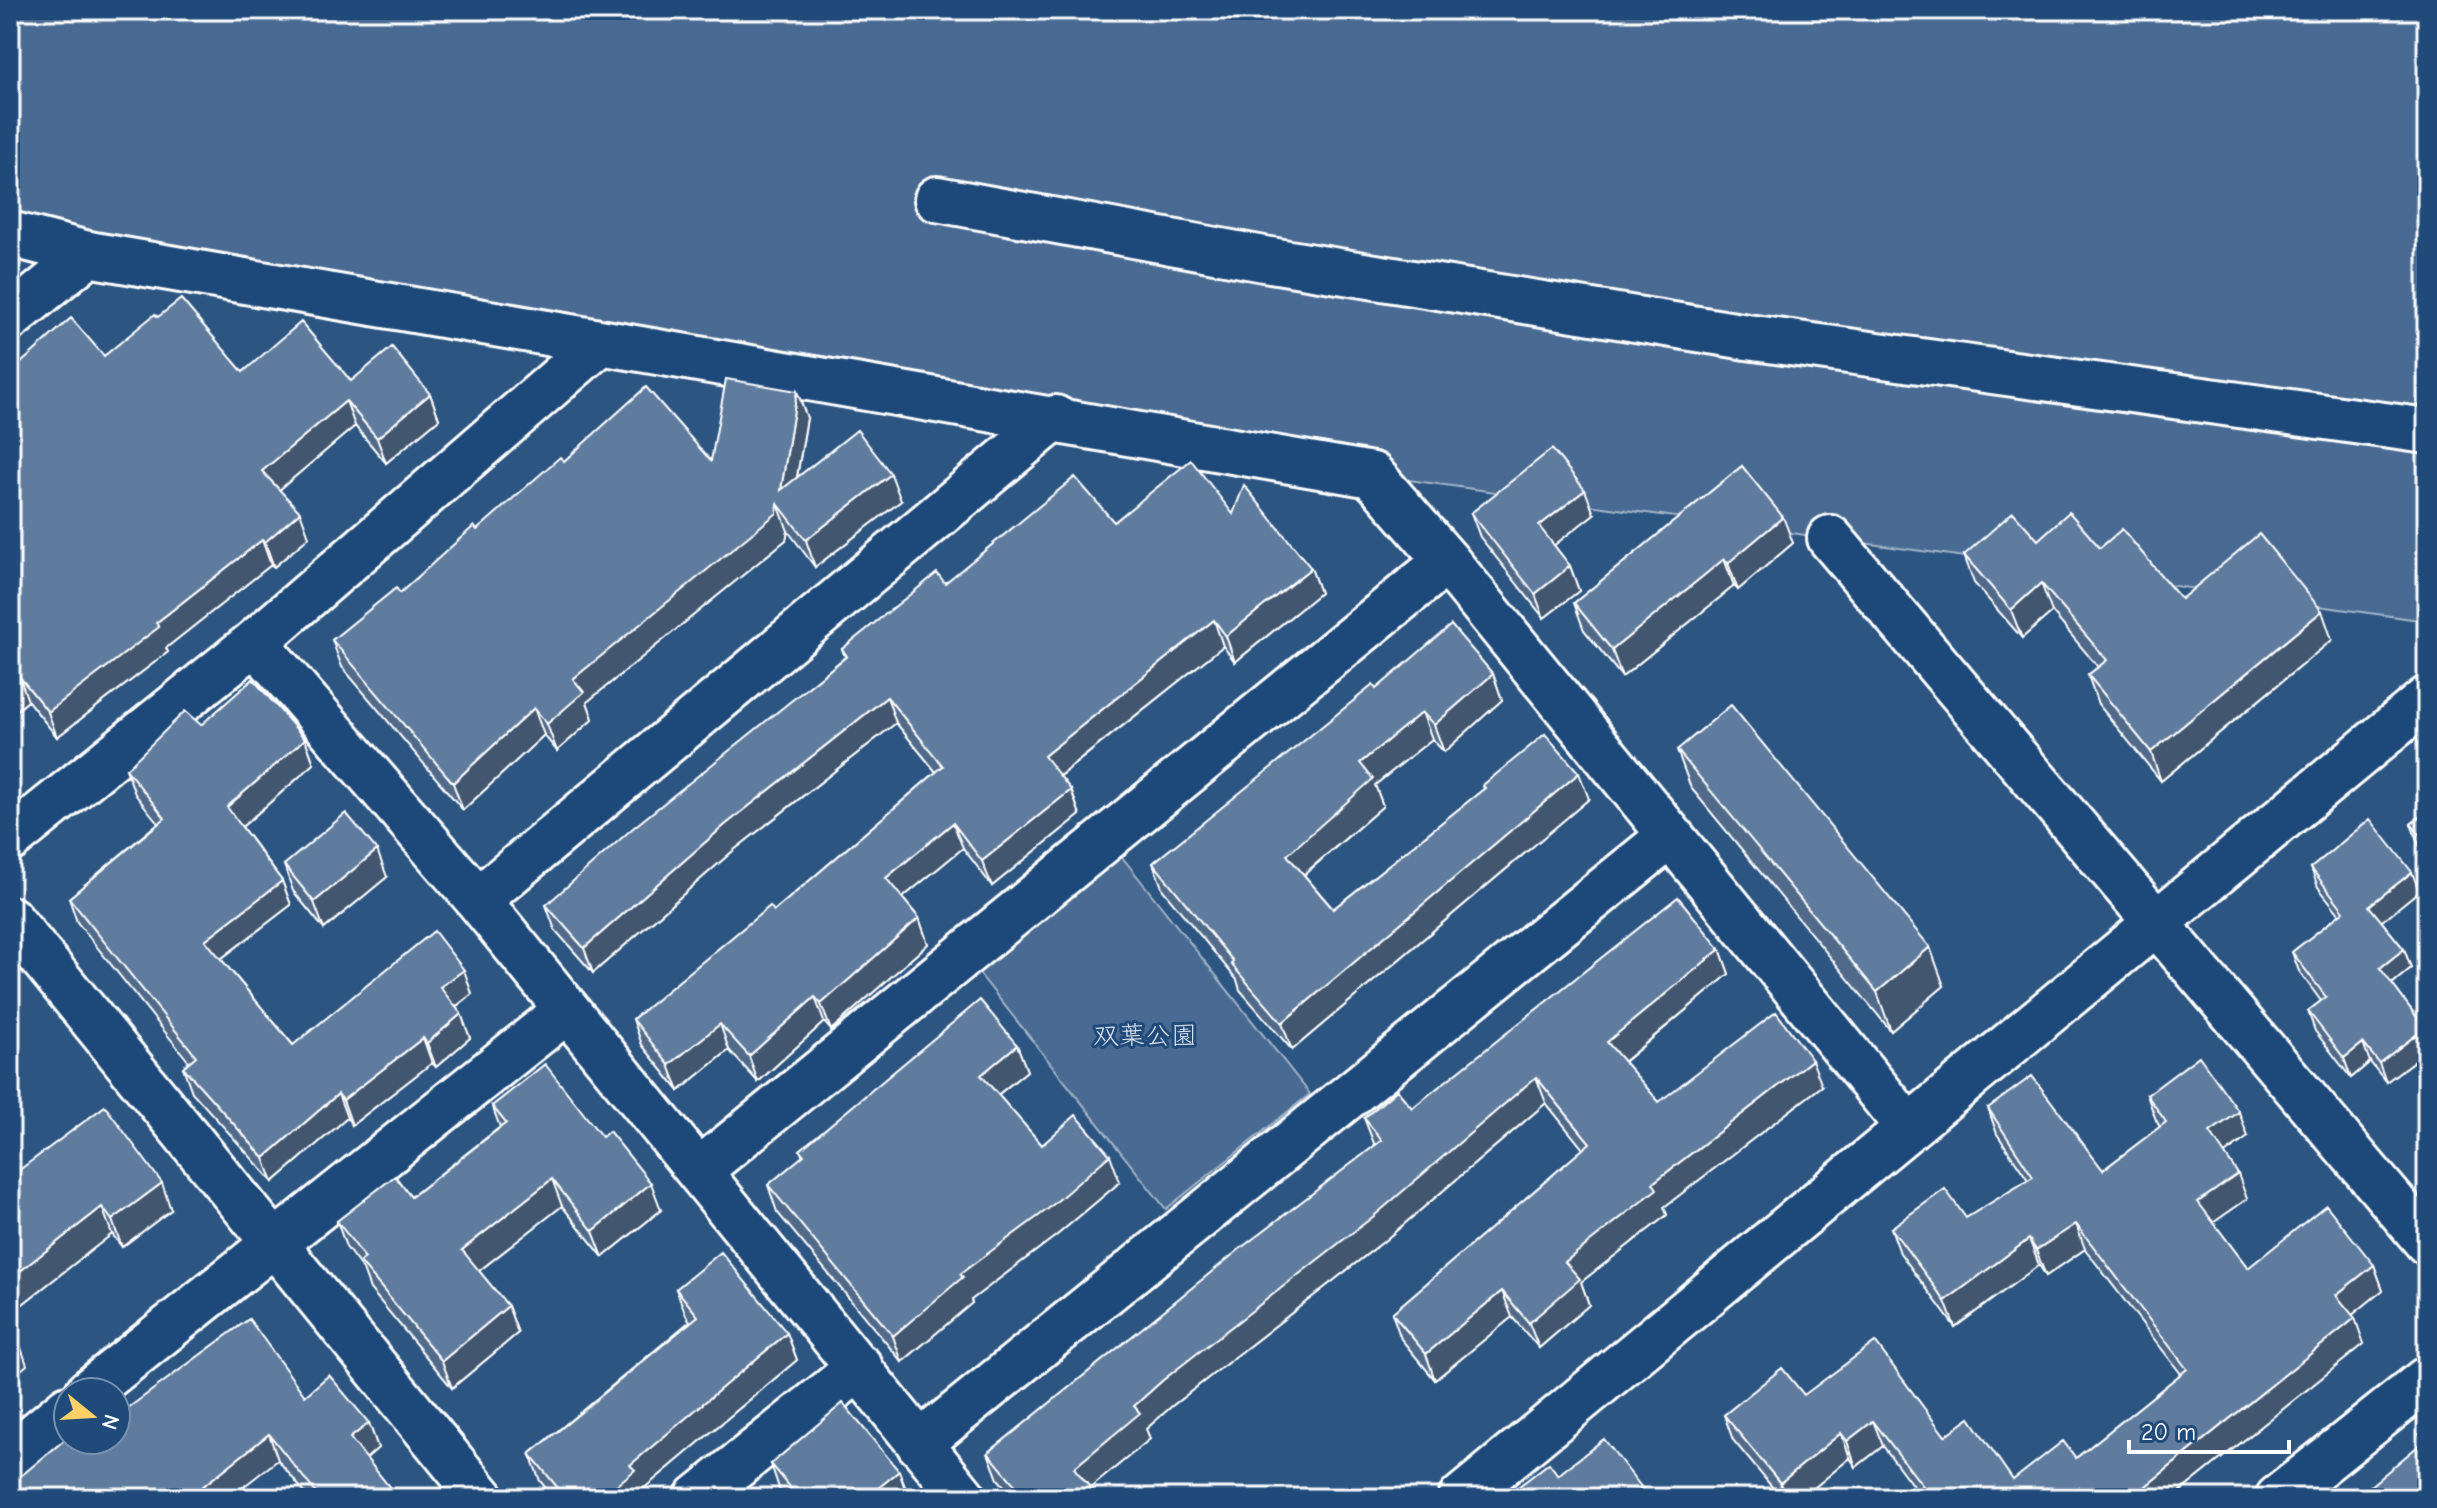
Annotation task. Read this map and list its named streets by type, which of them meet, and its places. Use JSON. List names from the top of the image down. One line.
{"parks":["双葉公園"],"scale_bar":"20 m","north":"right"}
